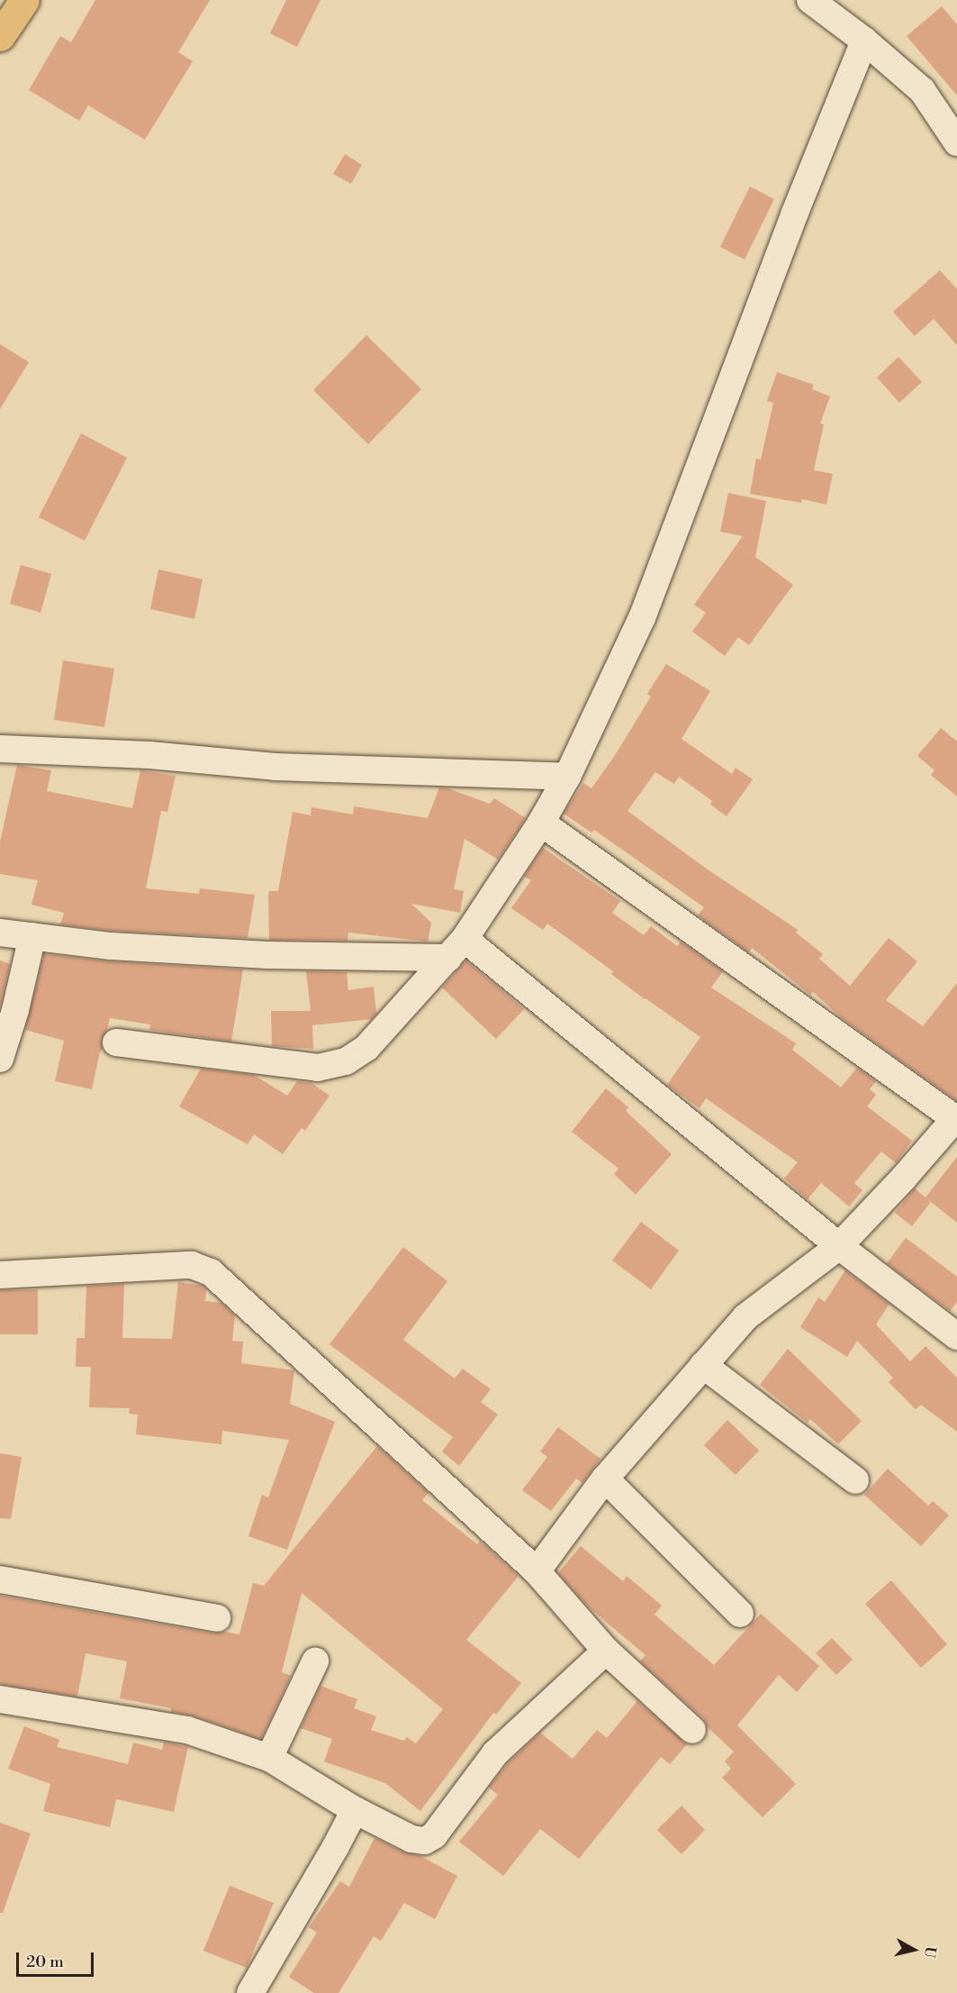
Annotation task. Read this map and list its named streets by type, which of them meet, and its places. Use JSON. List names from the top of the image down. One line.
{"scale_bar":"20 m","north":"right"}
